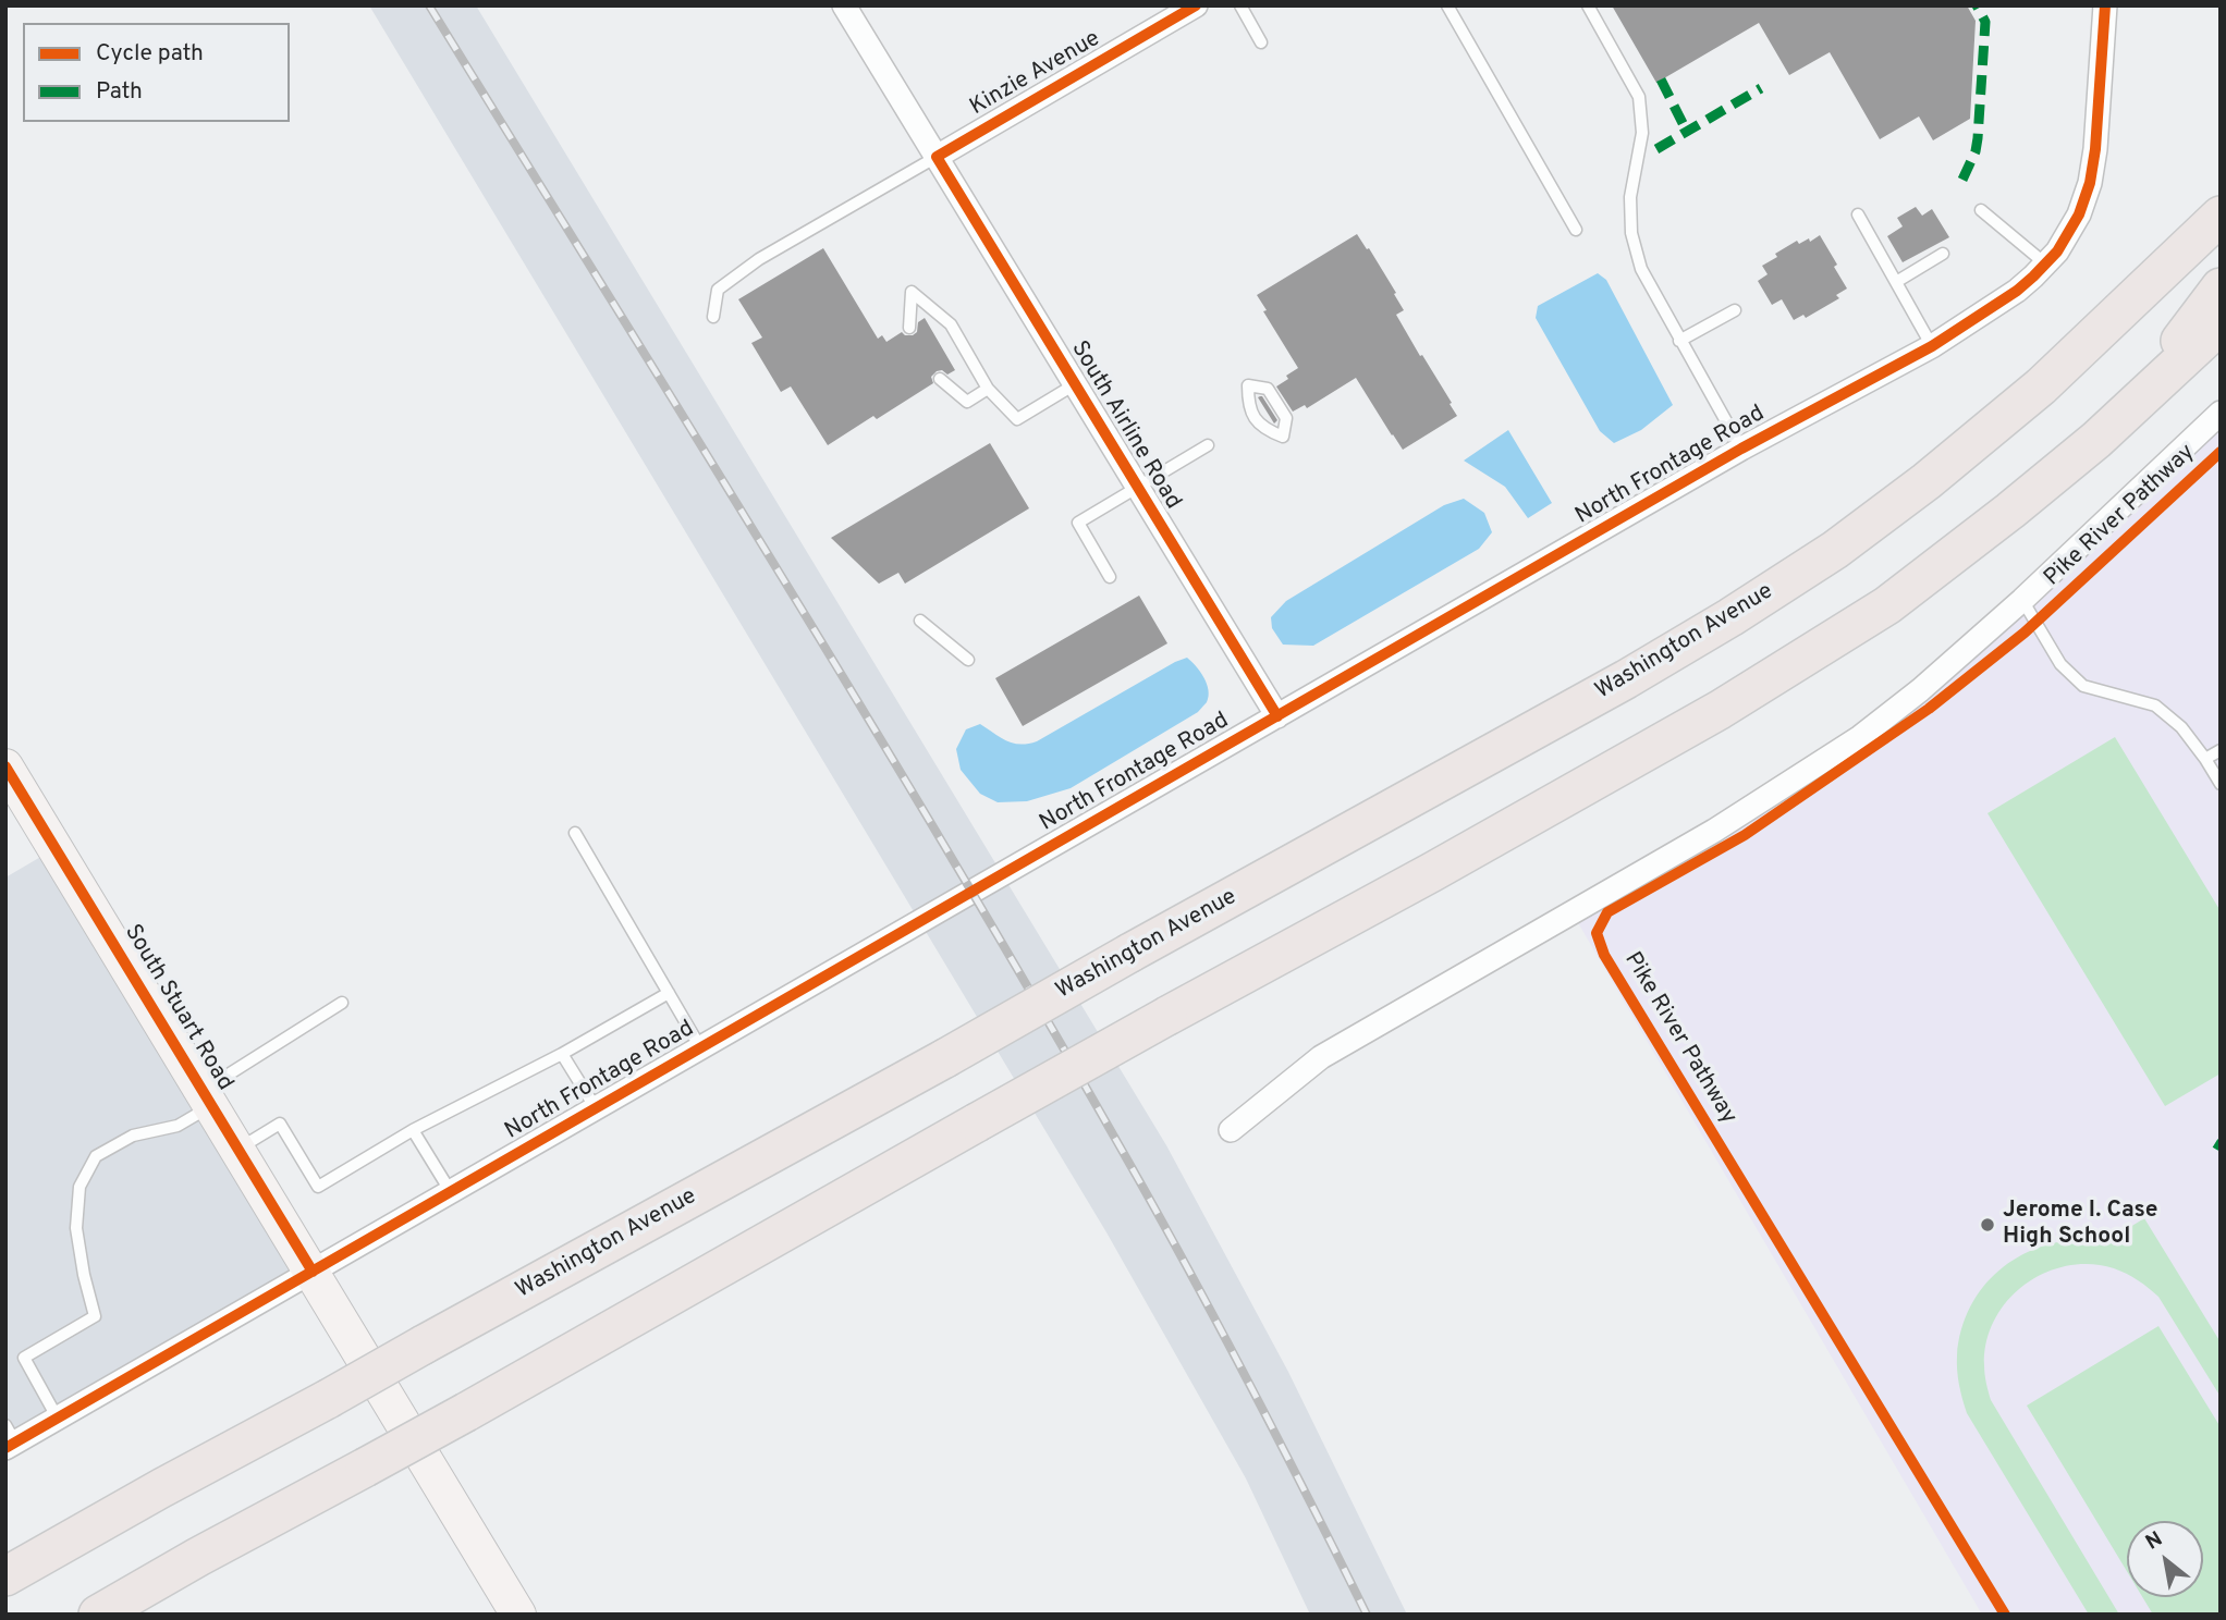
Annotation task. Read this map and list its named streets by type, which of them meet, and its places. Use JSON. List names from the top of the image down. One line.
{"streets":{"main road":["Washington Avenue"],"street":["Kinzie Avenue","South Airline Road","North Frontage Road","South Stuart Road"],"cycle path":["Pike River Pathway"]},"crossings":[["Kinzie Avenue","South Airline Road"],["South Airline Road","North Frontage Road"],["North Frontage Road","South Stuart Road"]],"places":["Jerome I. Case High School"],"legend":["Cycle path","Path"],"north":"top left"}
